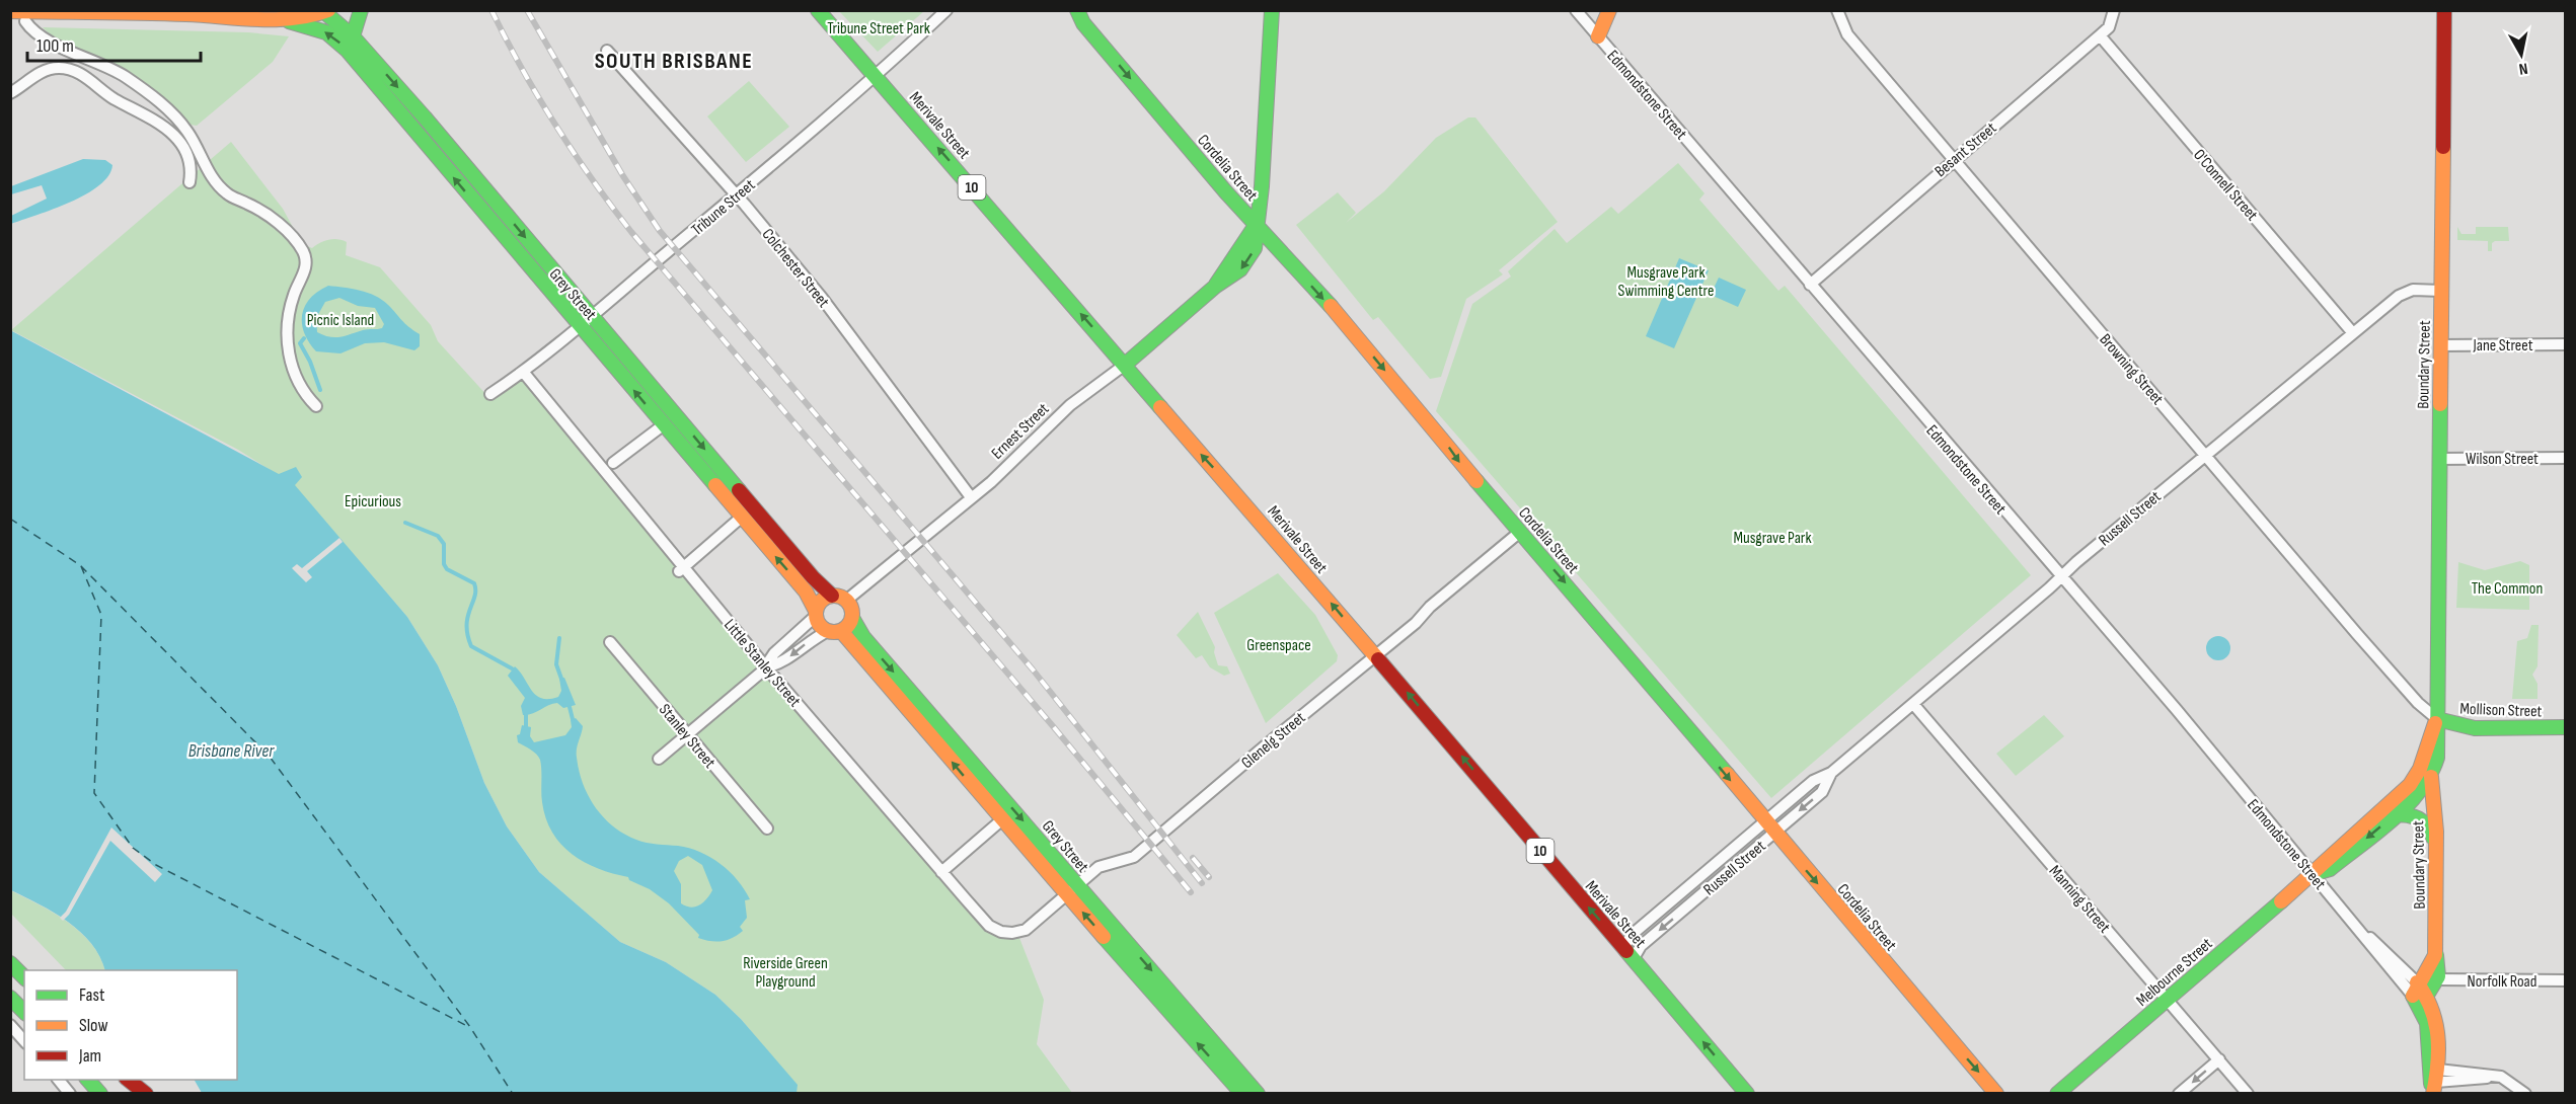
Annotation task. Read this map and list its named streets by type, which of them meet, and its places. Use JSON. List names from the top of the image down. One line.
{"streets":{"main road":["Merivale Street","Cordelia Street","10","Grey Street","Boundary Street","Ernest Street","Mollison Street","Melbourne Street"],"street":["Edmondstone Street","Besant Street","O'Connell Street","Tribune Street","Colchester Street","Jane Street","Browning Street","Wilson Street","Russell Street","Little Stanley Street","Stanley Street","Glenelg Street","Manning Street","Norfolk Road"]},"crossings":[["Edmondstone Street","Besant Street"],["Edmondstone Street","Boundary Street"],["Edmondstone Street","Russell Street"],["Edmondstone Street","Melbourne Street"],["Merivale Street","Tribune Street"],["Merivale Street","Ernest Street"],["Merivale Street","Russell Street"],["Merivale Street","Glenelg Street"],["Besant Street","O'Connell Street"],["Besant Street","Browning Street"],["Cordelia Street","Ernest Street"],["Cordelia Street","Russell Street"],["Cordelia Street","Glenelg Street"],["O'Connell Street","Russell Street"],["Tribune Street","Colchester Street"],["Tribune Street","Grey Street"],["Tribune Street","Little Stanley Street"],["Colchester Street","Ernest Street"],["Grey Street","Ernest Street"],["Grey Street","Glenelg Street"],["Jane Street","Boundary Street"],["Boundary Street","Browning Street"],["Boundary Street","Wilson Street"],["Boundary Street","Russell Street"],["Boundary Street","Mollison Street"],["Boundary Street","Melbourne Street"],["Boundary Street","Norfolk Road"],["Browning Street","Russell Street"],["Browning Street","Mollison Street"],["Browning Street","Melbourne Street"],["Russell Street","Manning Street"],["Little Stanley Street","Glenelg Street"],["Mollison Street","Melbourne Street"],["Manning Street","Melbourne Street"]],"one_way":["Merivale Street","Cordelia Street"],"districts":["SOUTH BRISBANE"],"water":["Brisbane River"],"parks":["Tribune Street Park","Musgrave Park Swimming Centre","Picnic Island","Epicurious","Musgrave Park","The Common","Greenspace","Riverside Green Playground"],"legend":["Fast","Slow","Jam"],"scale_bar":"100 m","north":"bottom"}
